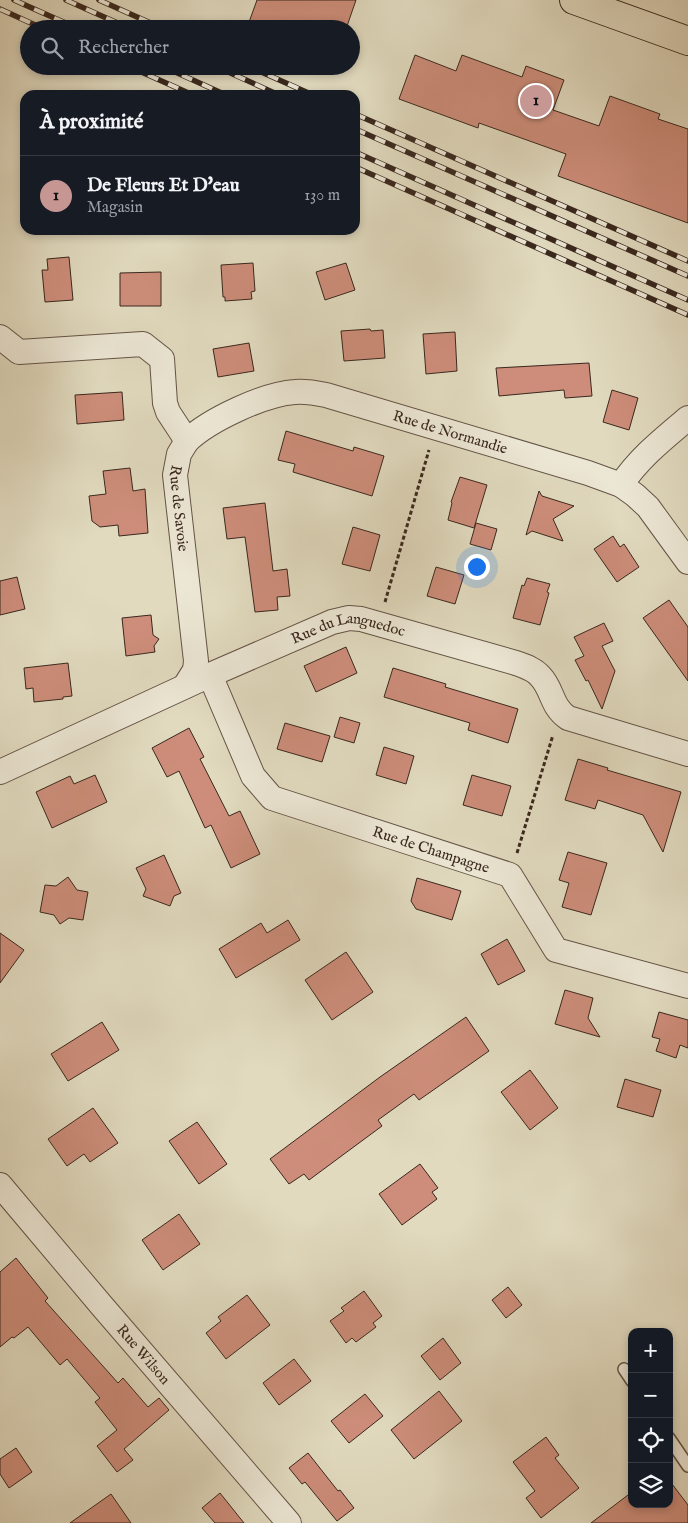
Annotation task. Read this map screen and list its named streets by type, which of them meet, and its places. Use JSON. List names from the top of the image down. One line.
{"streets":{"street":["Rue de Normandie","Rue de Savoie","Rue du Languedoc","Rue de Champagne","Rue Wilson"]},"crossings":[["Rue de Normandie","Rue de Savoie"],["Rue de Savoie","Rue du Languedoc"],["Rue du Languedoc","Rue de Champagne"]],"page":{"search":"Rechercher","pins":"1","heading":"À proximité","list":[{"mark":"1","name":"De Fleurs Et D'eau","note":"Magasin","value":"130 m"}],"map_buttons":["+","−"]}}
